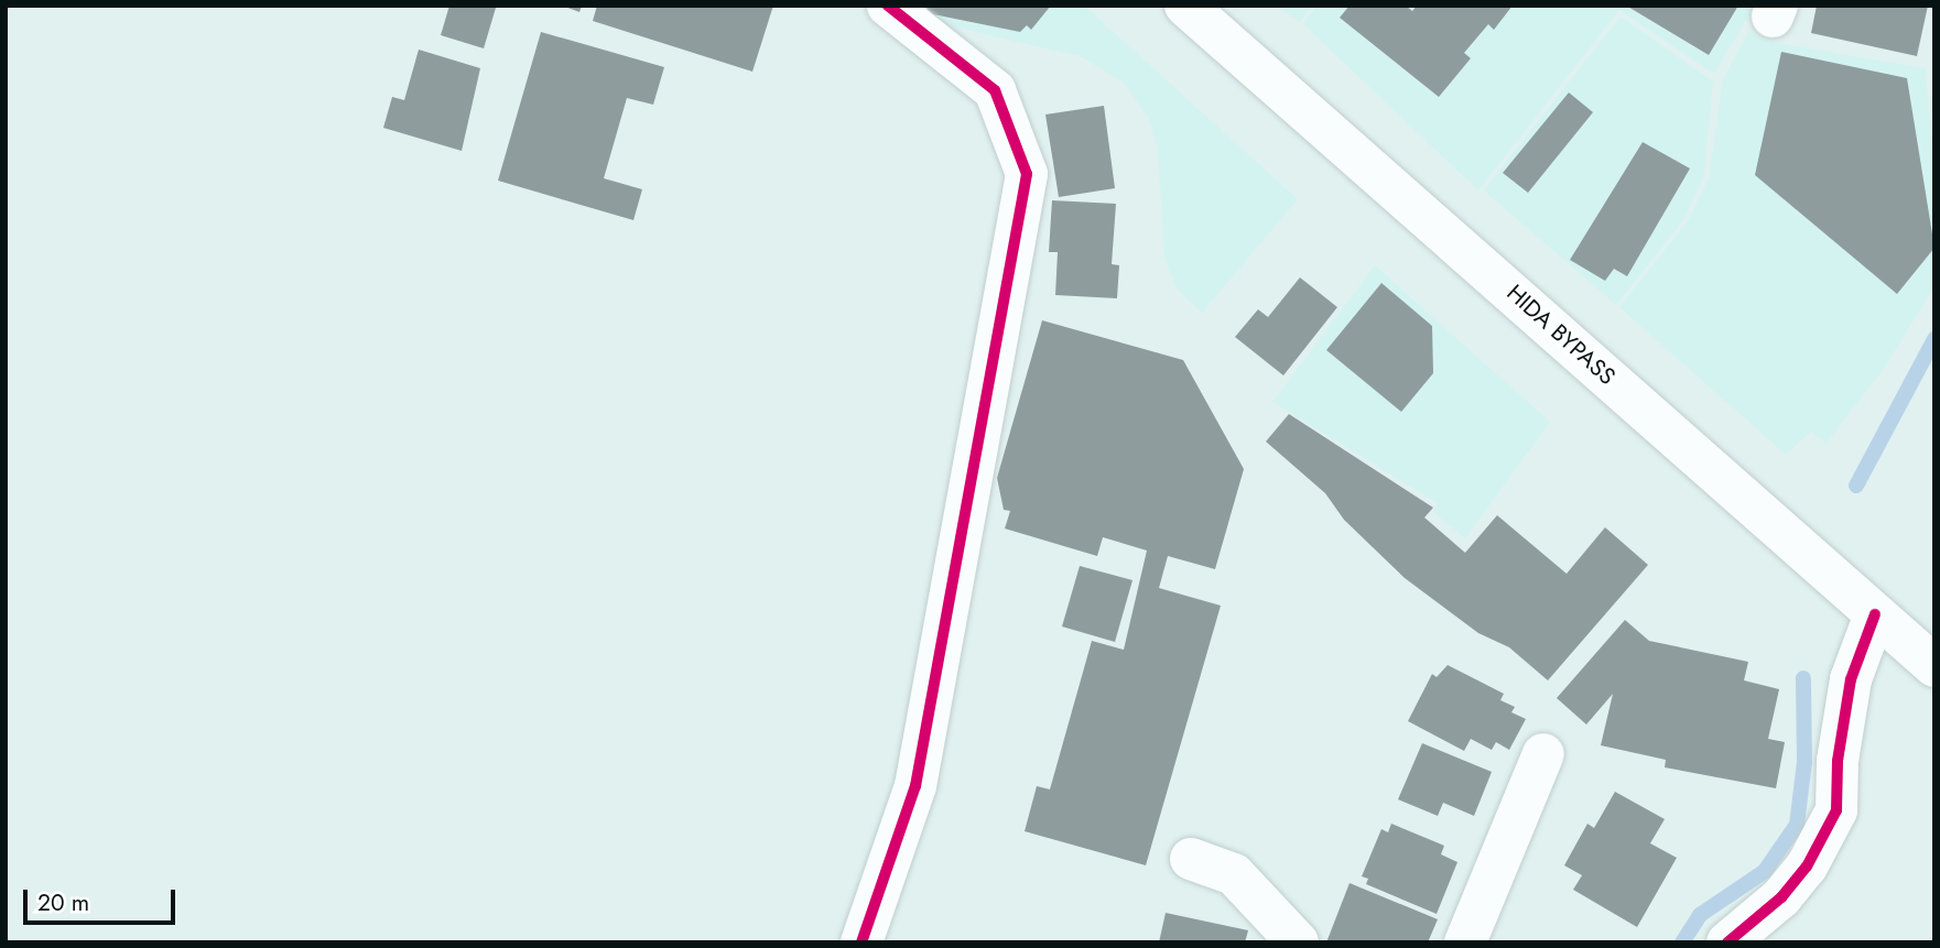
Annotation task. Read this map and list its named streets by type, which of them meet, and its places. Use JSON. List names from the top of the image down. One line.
{"streets":{"main road":["HIDA BYPASS"]},"scale_bar":"20 m"}
